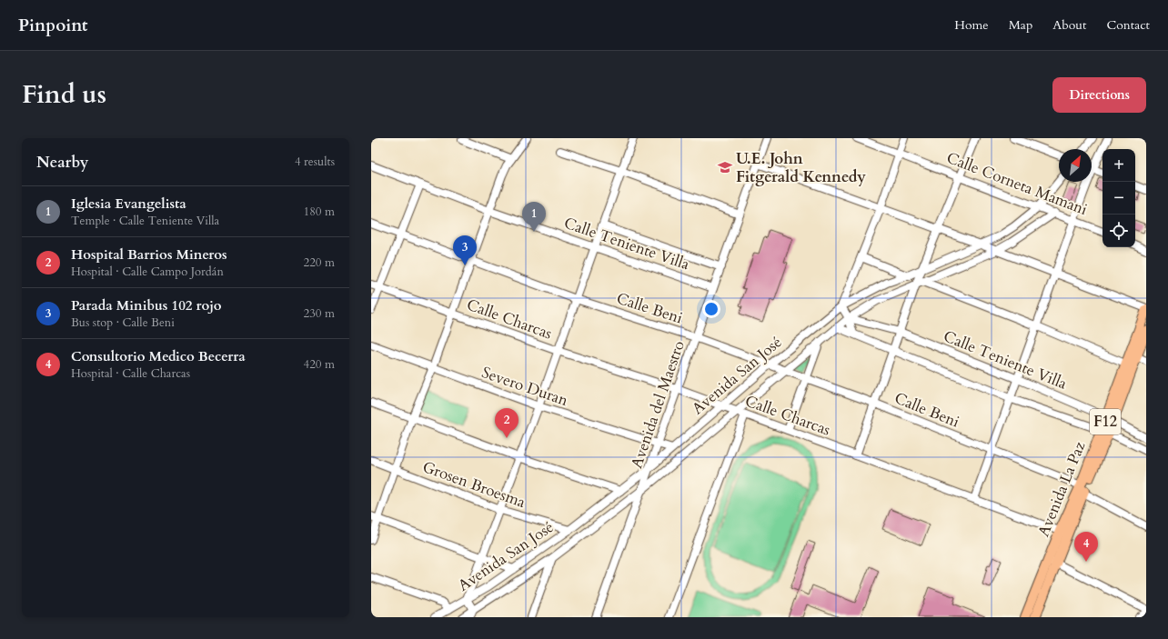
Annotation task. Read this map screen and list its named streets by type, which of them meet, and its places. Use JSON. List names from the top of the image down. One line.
{"streets":{"main road":["F12","Avenida La Paz"],"street":["Calle Corneta Mamani","Calle Teniente Villa","Calle Beni","Calle Charcas","Avenida San José","Severo Duran","Avenida del Maestro","Grosen Broesma"]},"crossings":[["Calle Corneta Mamani","Avenida San José"],["Calle Teniente Villa","Avenida San José"],["Calle Teniente Villa","Avenida del Maestro"],["Calle Teniente Villa","Avenida La Paz"],["Calle Beni","Avenida San José"],["Calle Beni","Avenida del Maestro"],["Calle Beni","Avenida La Paz"],["Calle Charcas","Avenida San José"],["Calle Charcas","Avenida del Maestro"],["Calle Charcas","Avenida La Paz"],["Avenida San José","Severo Duran"],["Avenida San José","Avenida del Maestro"],["Avenida San José","Grosen Broesma"],["Severo Duran","Avenida del Maestro"]],"places":{"school or university":["U.E. John Fitgerald Kennedy"]},"north":"top right","page":{"header":"Pinpoint","nav":["Home","Map","About","Contact"],"title":"Find us","buttons":"Directions","heading":["Nearby","4 results"],"map_buttons":["+","−"],"list":[{"mark":"1","name":"Iglesia Evangelista","note":"Temple · Calle Teniente Villa","value":"180 m"},{"mark":"2","name":"Hospital Barrios Mineros","note":"Hospital · Calle Campo Jordán","value":"220 m"},{"mark":"3","name":"Parada Minibus 102 rojo","note":"Bus stop · Calle Beni","value":"230 m"},{"mark":"4","name":"Consultorio Medico Becerra","note":"Hospital · Calle Charcas","value":"420 m"}],"pins":["1","3","2","4"]}}
